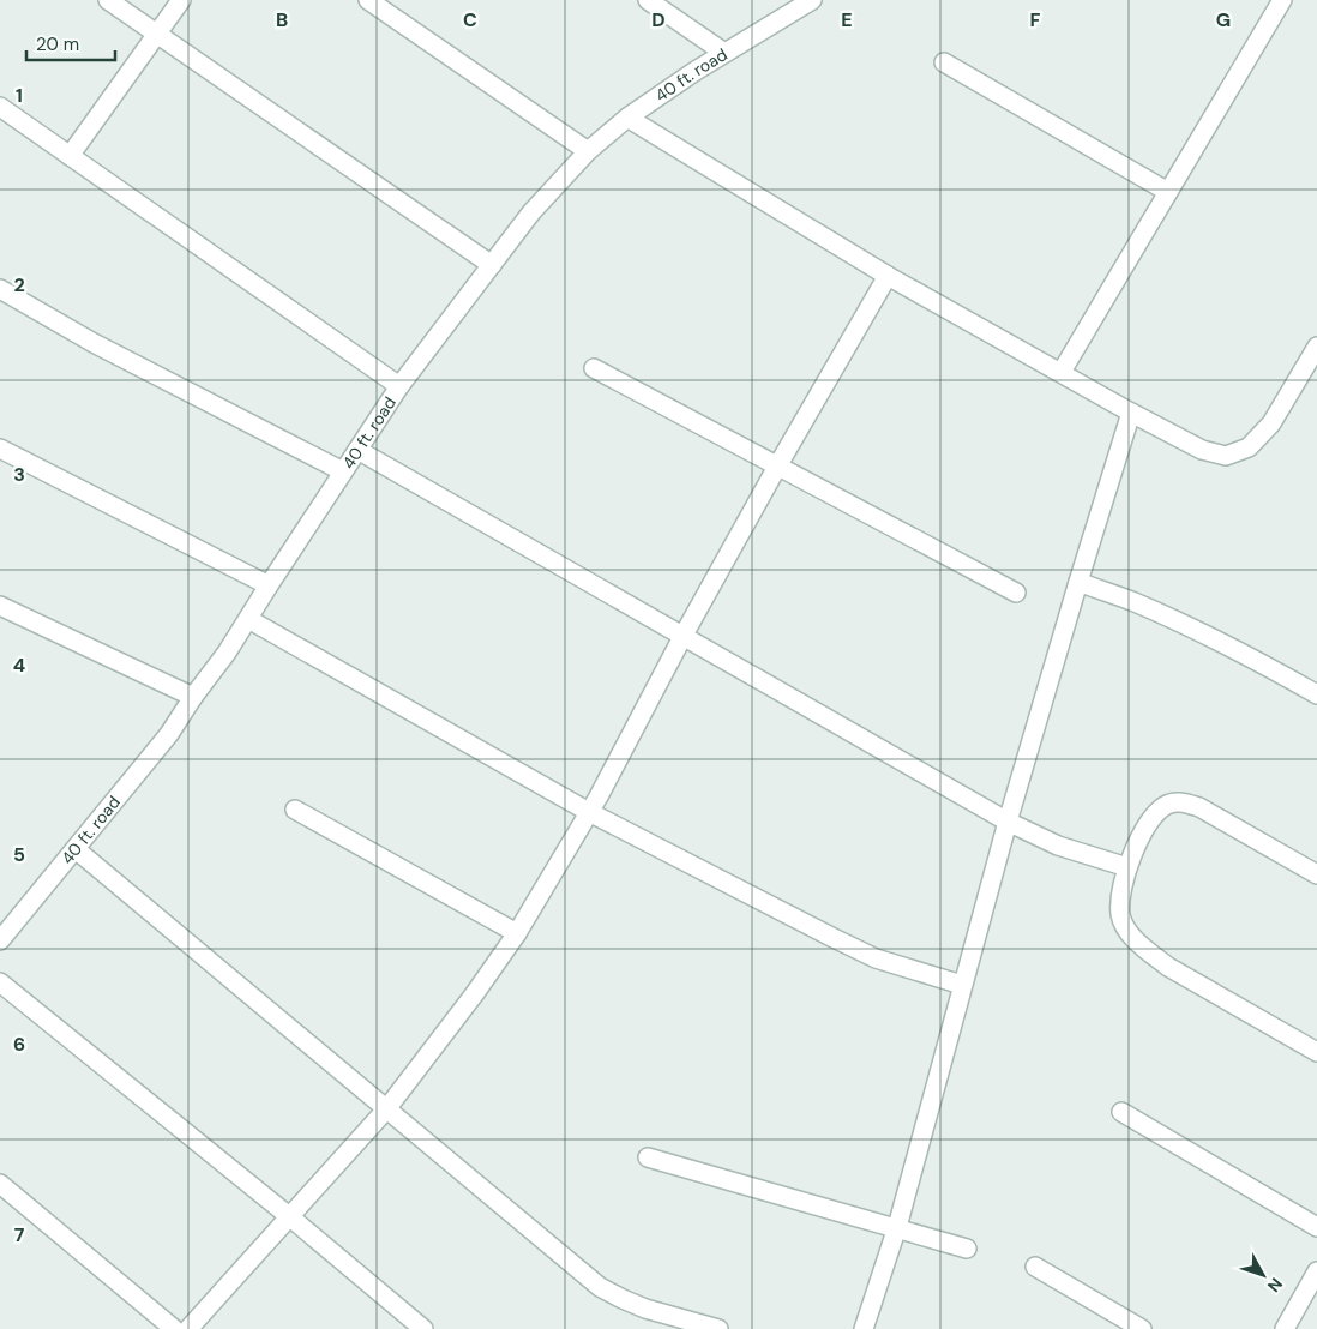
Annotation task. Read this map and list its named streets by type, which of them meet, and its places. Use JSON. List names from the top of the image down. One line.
{"streets":{"street":["40 ft. road"]},"scale_bar":"20 m","north":"bottom right","grid":{"columns":["B","C","D","E","F","G"],"rows":["1","2","3","4","5","6","7"]}}
